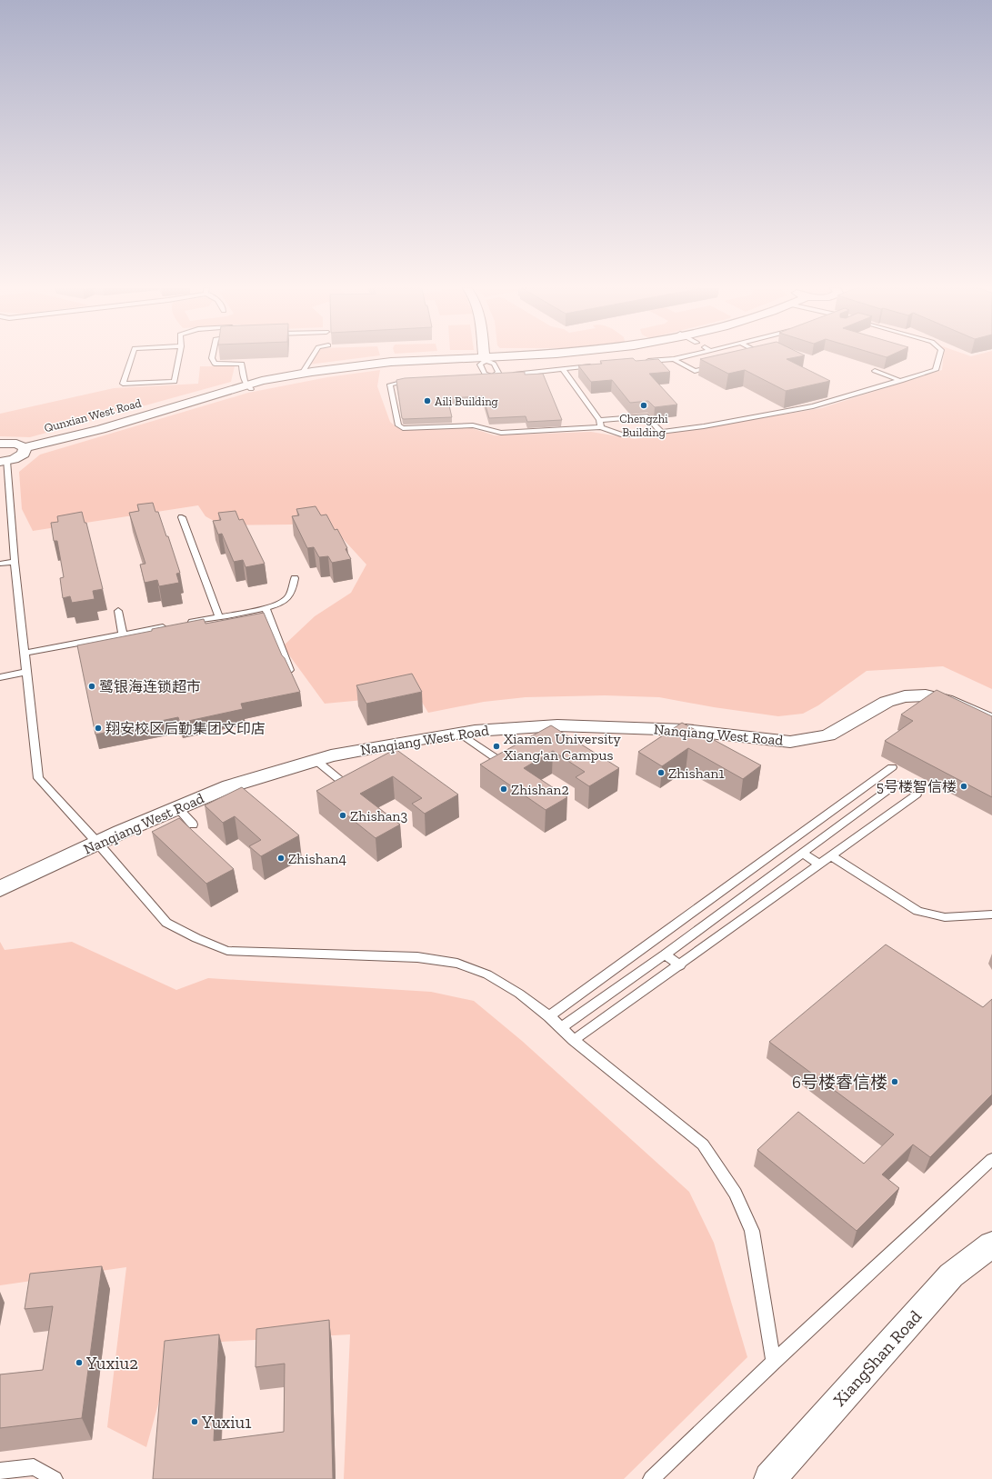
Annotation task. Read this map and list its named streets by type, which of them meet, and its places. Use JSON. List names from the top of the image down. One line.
{"streets":{"street":["Qunxian West Road","Nanqiang West Road","XiangShan Road"]},"places":["Aili Building","Chengzhi Building","鹭银海连锁超市","翔安校区后勤集团文印店","Xiamen University Xiang'an Campus","Zhishan1","5号楼智信楼","Zhishan2","Zhishan3","Zhishan4","6号楼睿信楼","Yuxiu2","Yuxiu1"]}
